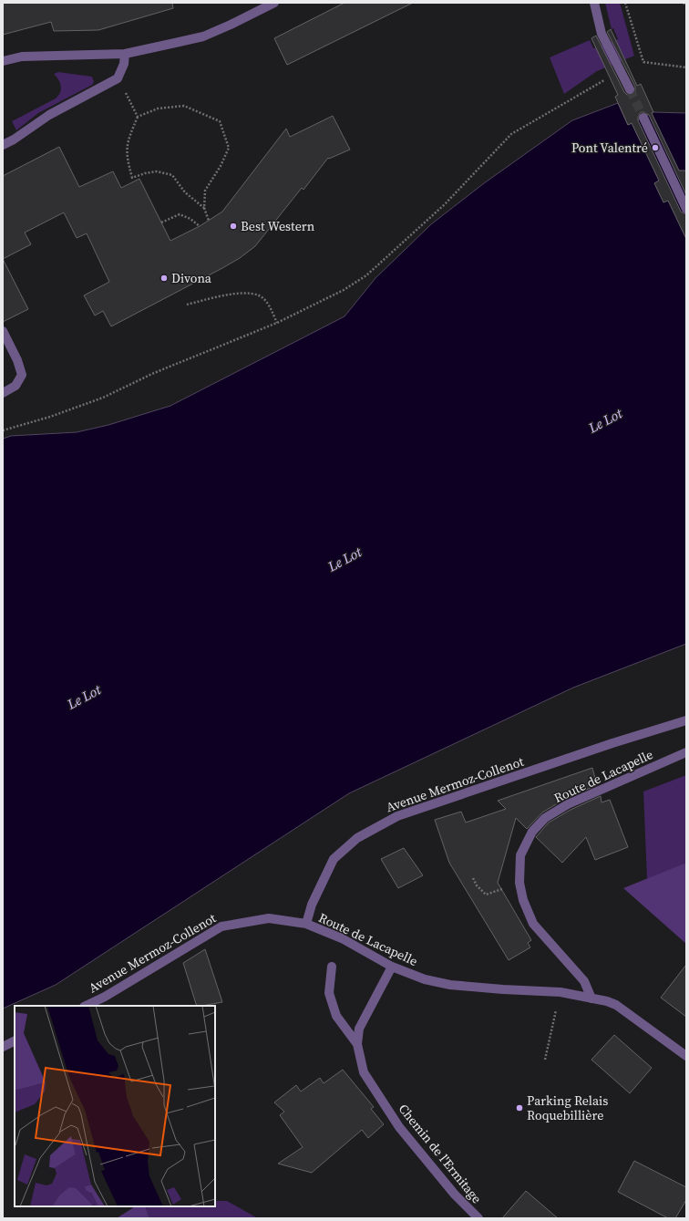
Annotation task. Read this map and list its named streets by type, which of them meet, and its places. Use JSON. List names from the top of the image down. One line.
{"streets":{"street":["Route de Lacapelle","Avenue Mermoz-Collenot","Chemin de l'Ermitage"]},"crossings":[["Route de Lacapelle","Avenue Mermoz-Collenot"],["Route de Lacapelle","Chemin de l'Ermitage"]],"water":["Le Lot"],"places":["Pont Valentré","Best Western","Divona","Parking Relais Roquebillière"]}
